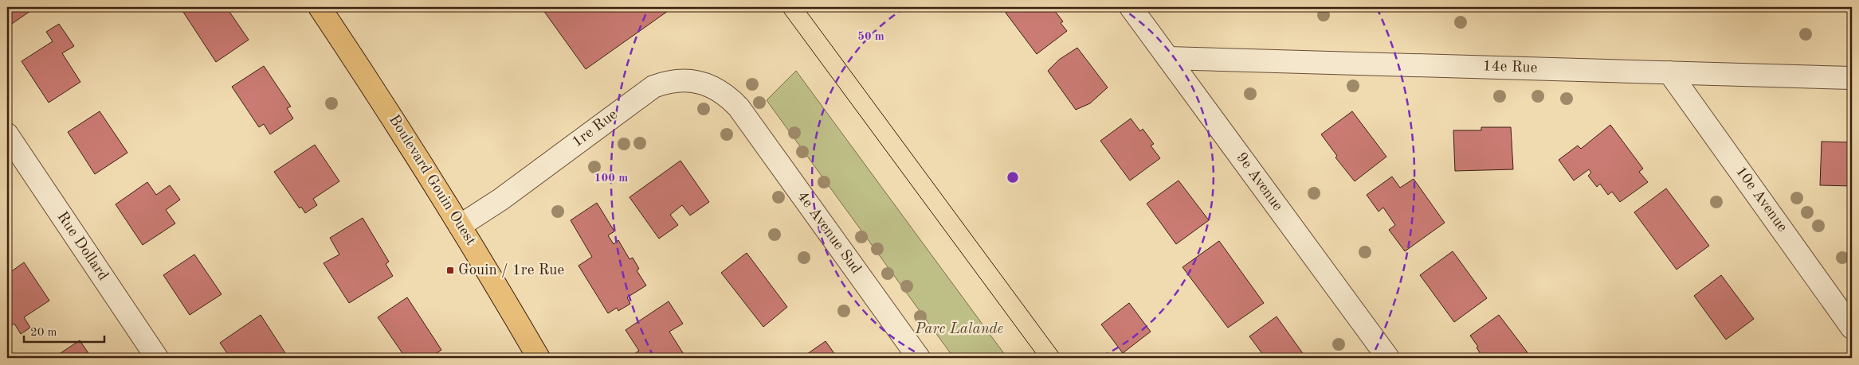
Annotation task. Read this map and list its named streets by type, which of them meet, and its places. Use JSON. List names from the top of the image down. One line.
{"streets":{"main road":["Boulevard Gouin Ouest"],"street":["14e Rue","1re Rue","9e Avenue","10e Avenue","4e Avenue Sud","Rue Dollard"]},"crossings":[["14e Rue","9e Avenue"],["14e Rue","10e Avenue"],["1re Rue","Boulevard Gouin Ouest"],["1re Rue","4e Avenue Sud"]],"parks":["Parc Lalande"],"places":{"transit":["Gouin / 1re Rue"]},"scale_bar":"20 m","rings":["50 m","100 m"]}
